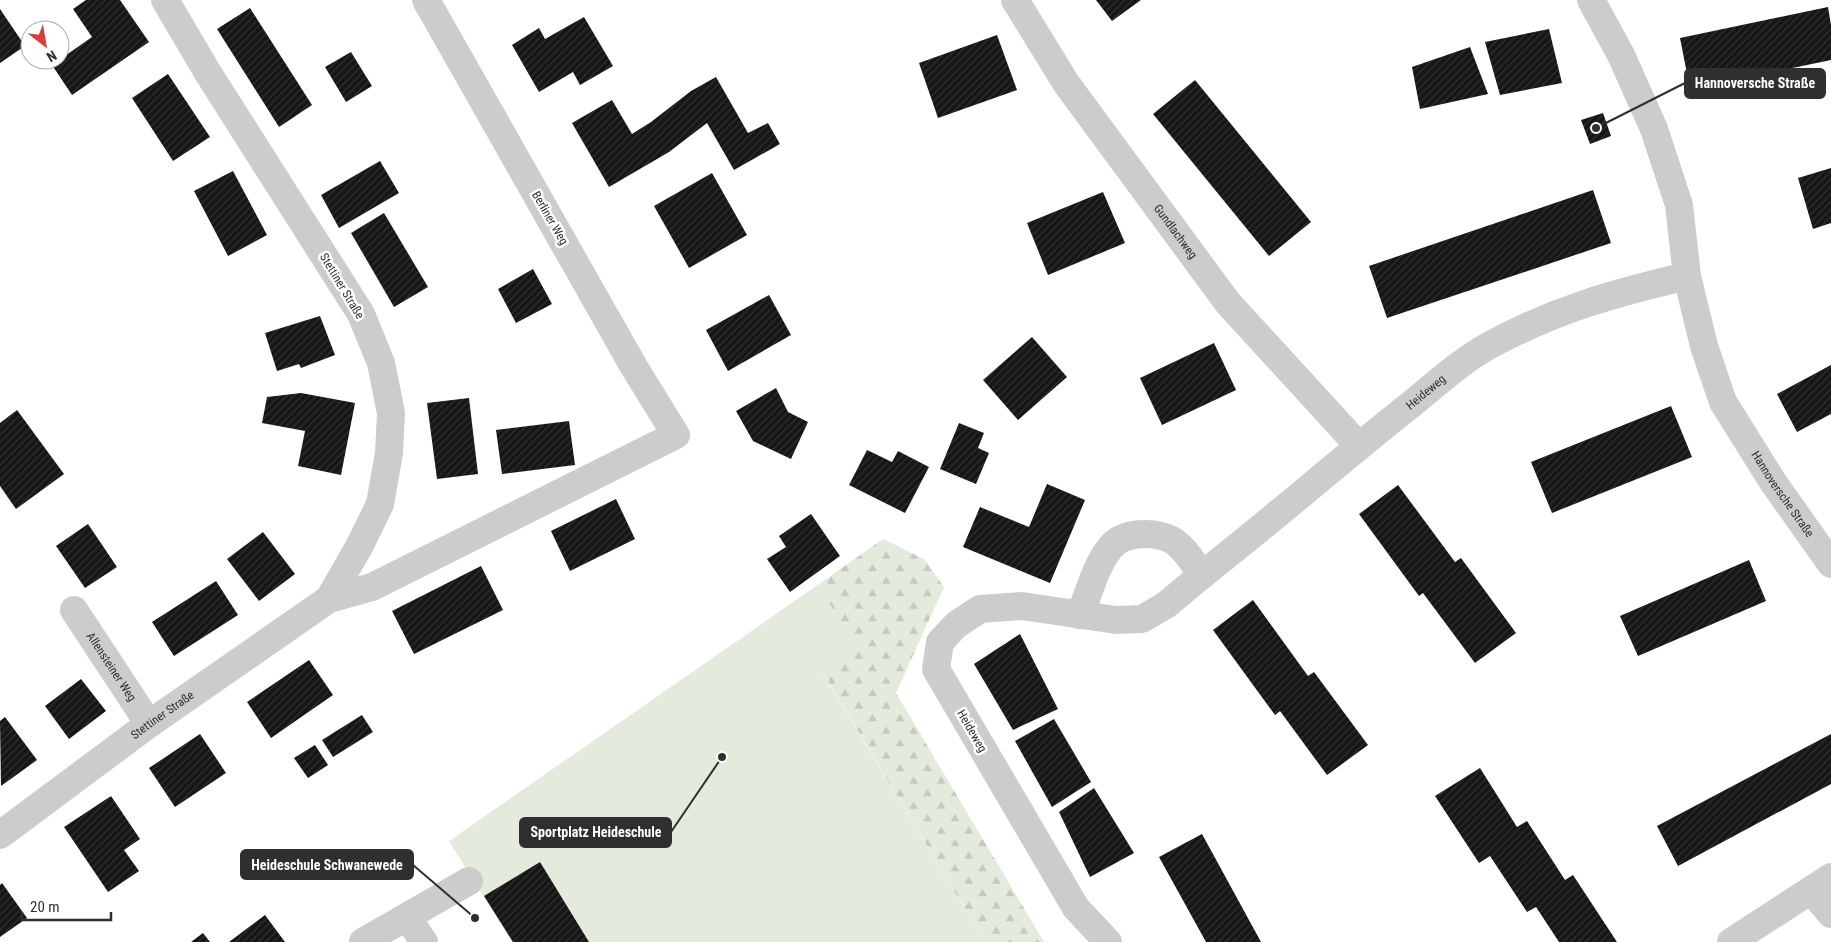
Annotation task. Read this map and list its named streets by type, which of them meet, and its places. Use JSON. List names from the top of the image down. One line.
{"streets":{"street":["Berliner Weg","Gundlachweg","Stettiner Straße","Heideweg","Hannoversche Straße","Allensteiner Weg"]},"crossings":[["Berliner Weg","Stettiner Straße"],["Gundlachweg","Heideweg"],["Stettiner Straße","Allensteiner Weg"],["Heideweg","Hannoversche Straße"]],"places":["Hannoversche Straße","Sportplatz Heideschule","Heideschule Schwanewede"],"scale_bar":"20 m","north":"bottom right"}
